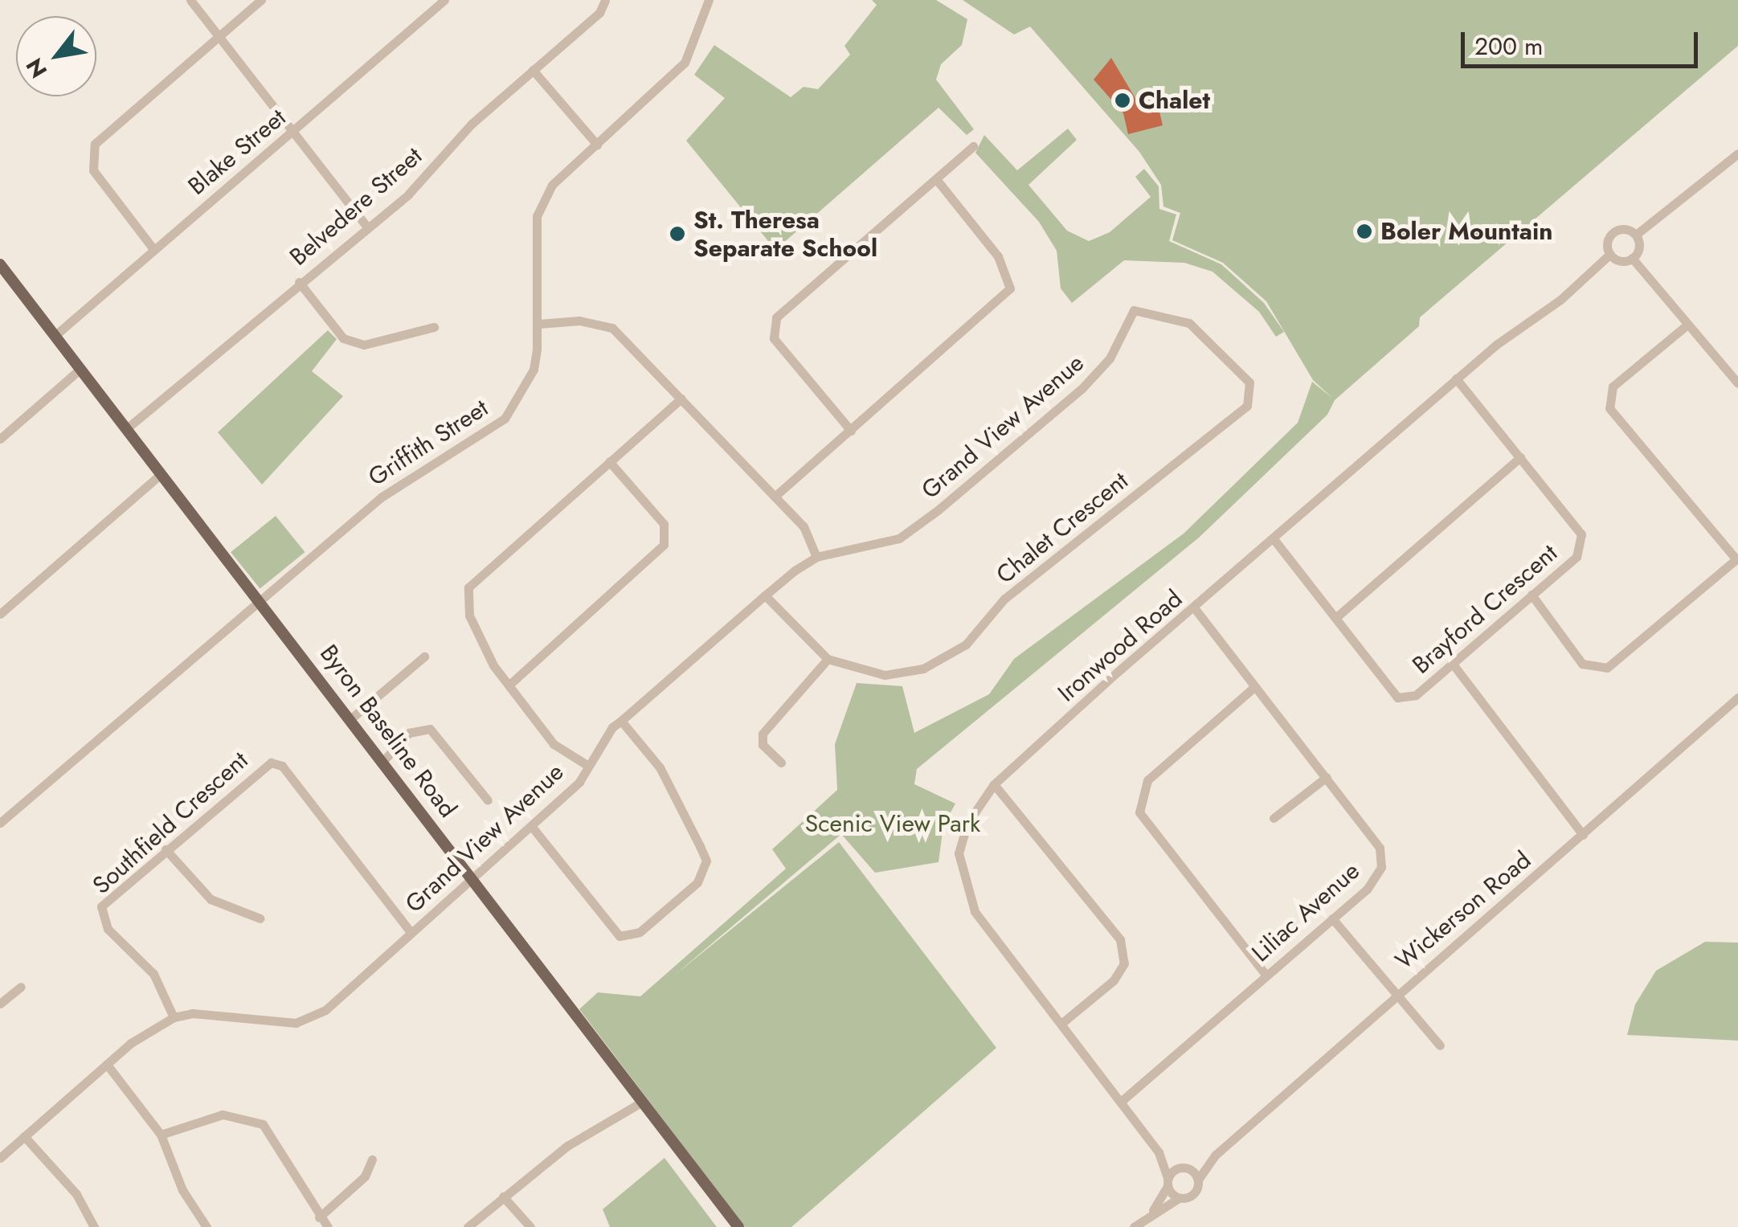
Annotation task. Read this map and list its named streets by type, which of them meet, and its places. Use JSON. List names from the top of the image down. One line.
{"streets":{"main road":["Byron Baseline Road"],"street":["Blake Street","Belvedere Street","Grand View Avenue","Griffith Street","Chalet Crescent","Brayford Crescent","Ironwood Road","Southfield Crescent","Wickerson Road","Liliac Avenue"]},"crossings":[["Blake Street","Byron Baseline Road"],["Belvedere Street","Byron Baseline Road"],["Grand View Avenue","Chalet Crescent"],["Grand View Avenue","Byron Baseline Road"],["Grand View Avenue","Southfield Crescent"],["Griffith Street","Byron Baseline Road"],["Brayford Crescent","Ironwood Road"],["Ironwood Road","Wickerson Road"],["Ironwood Road","Liliac Avenue"]],"parks":["Scenic View Park"],"places":["Chalet","Boler Mountain","St. Theresa Separate School"],"scale_bar":"200 m","north":"bottom left"}
